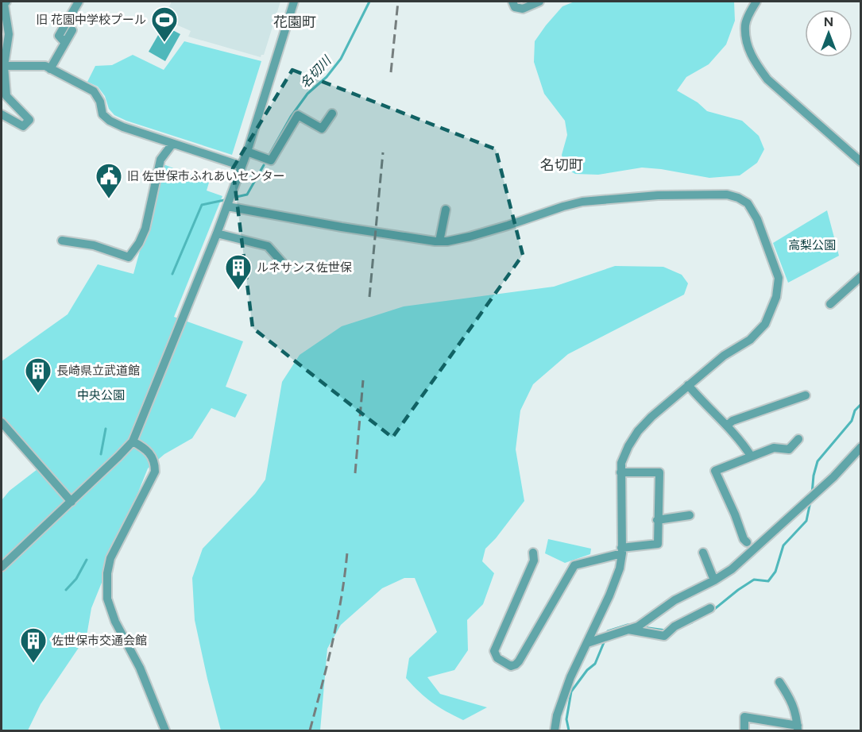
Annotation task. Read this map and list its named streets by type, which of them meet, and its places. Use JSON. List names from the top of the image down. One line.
{"districts":["花園町","名切町"],"water":["名切川"],"parks":["高梨公園","中央公園"],"places":{"sports":["旧 花園中学校プール"],"public building":["旧 佐世保市ふれあいセンター"],"building":["ルネサンス佐世保","長崎県立武道館","佐世保市交通会館"]},"north":"top"}
